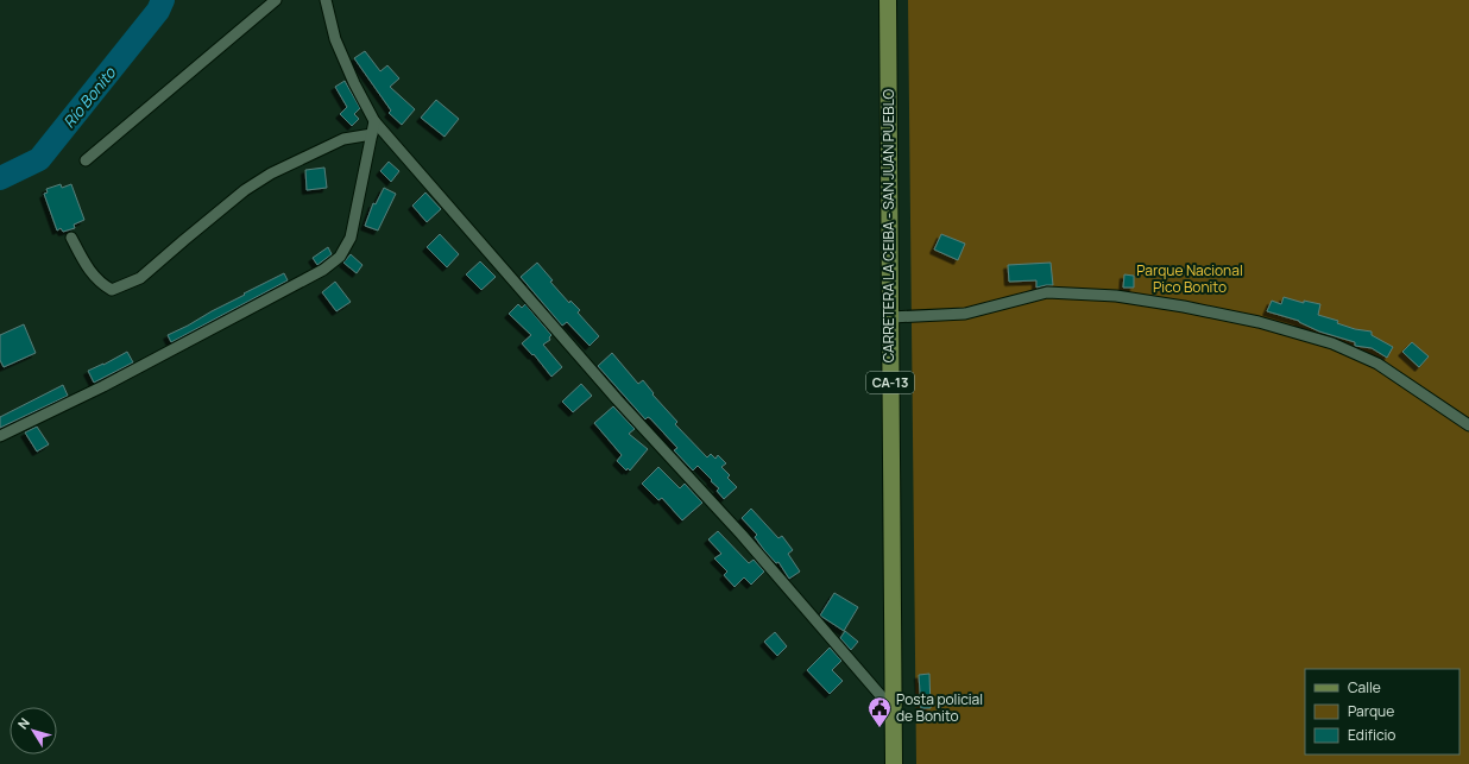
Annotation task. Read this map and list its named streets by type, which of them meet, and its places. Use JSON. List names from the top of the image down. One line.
{"streets":{"main road":["CARRETERA LA CEIBA - SAN JUAN PUEBLO","CA-13"]},"water":["Río Bonito"],"parks":["Parque Nacional Pico Bonito"],"places":{"public building":["Posta policial de Bonito"]},"legend":["Calle","Parque","Edificio"],"north":"top left"}
